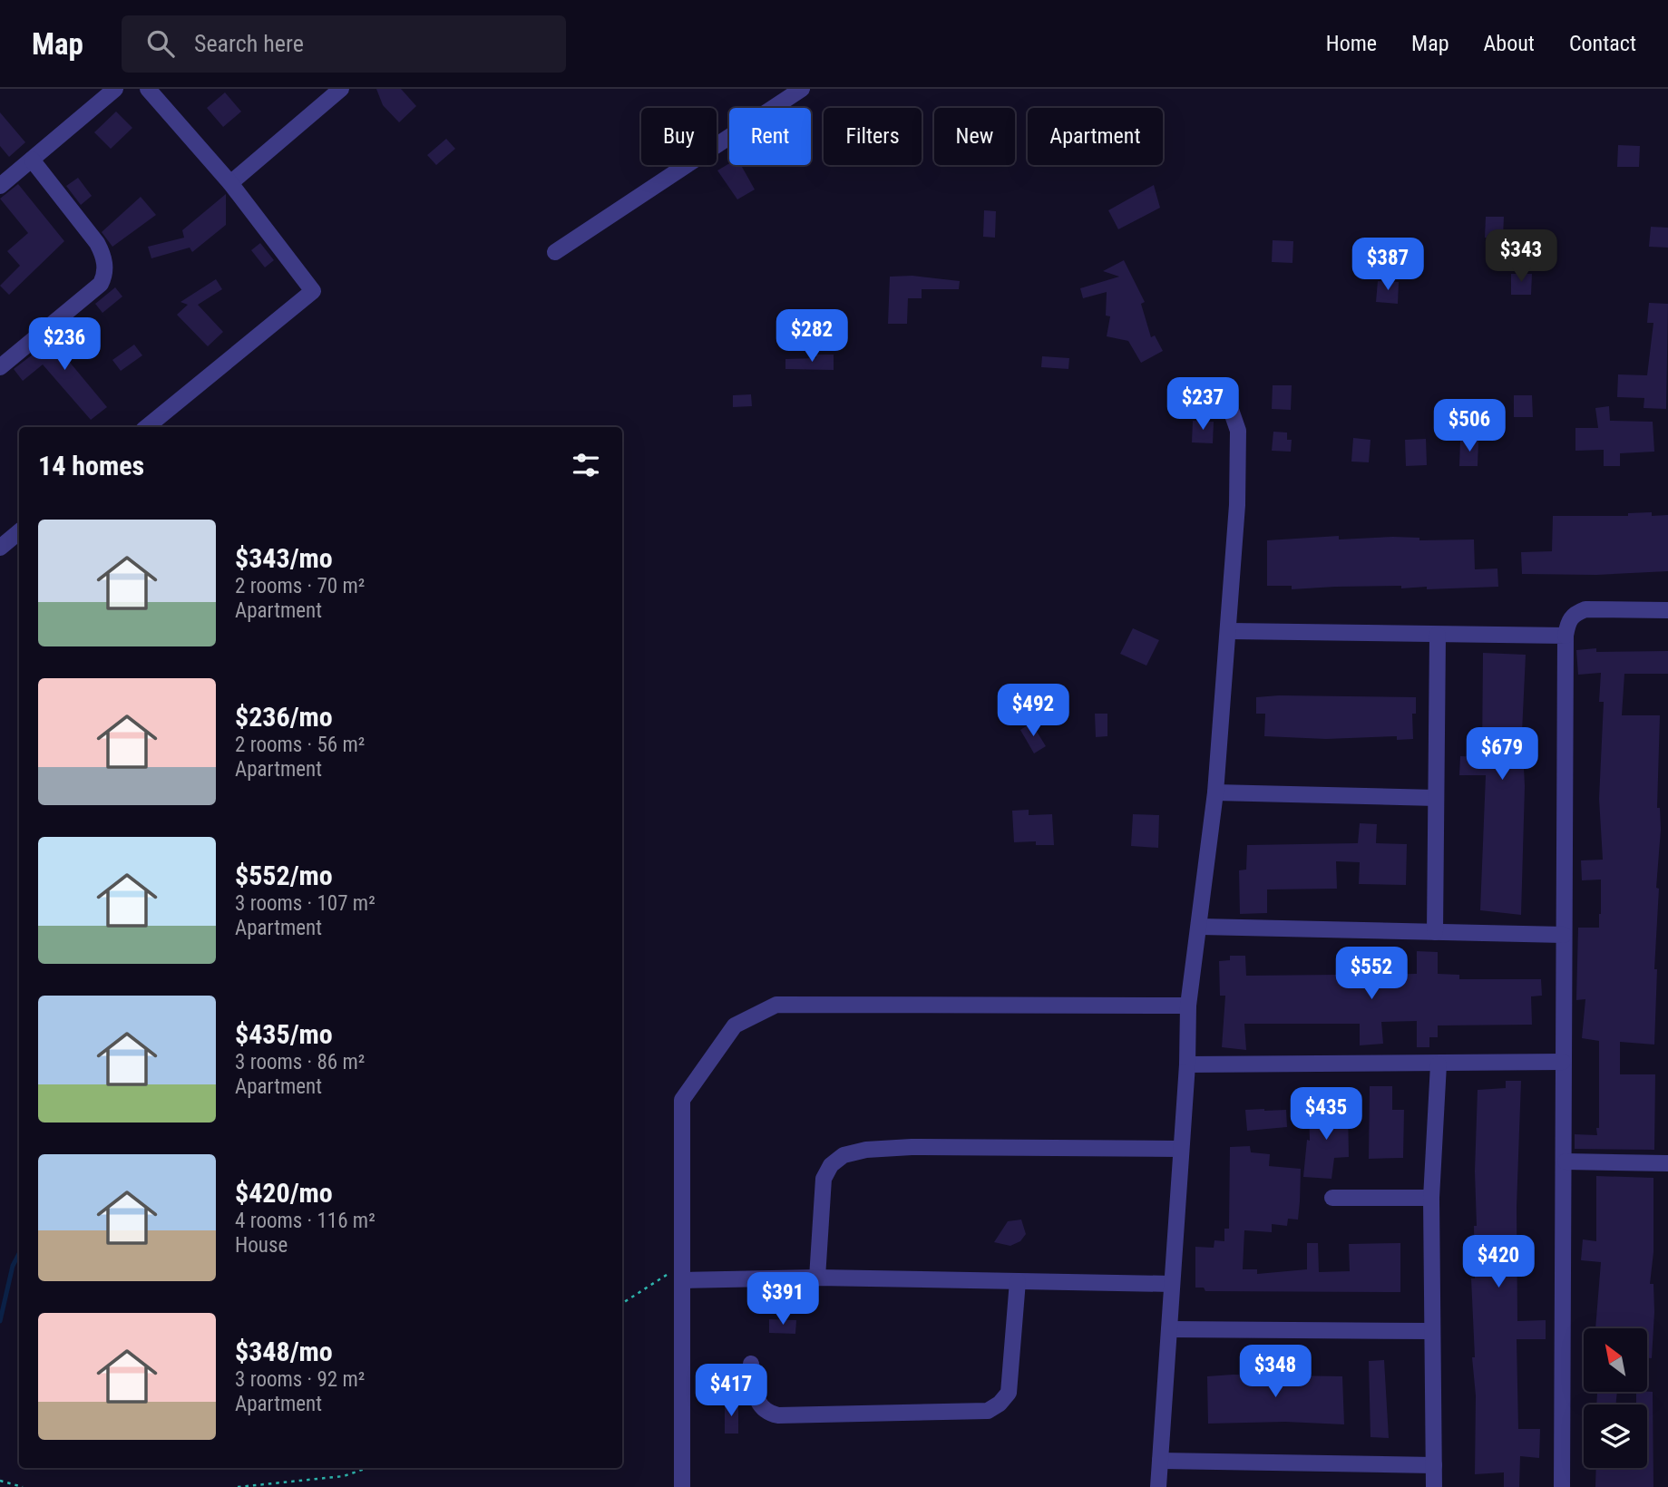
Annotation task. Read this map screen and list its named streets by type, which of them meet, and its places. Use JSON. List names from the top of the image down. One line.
{"north":"top left","page":{"header":"Map","search":"Search here","nav":["Home","Map","About","Contact"],"chip":["Buy","Rent","Filters","New","Apartment"],"price":["$343","$387","$282","$236","$237","$506","$492","$679","$552","$435","$420","$391","$348","$417"],"heading":"14 homes","list":[{"name":"$343/mo","note":"2 rooms · 70 m² · Apartment"},{"name":"$236/mo","note":"2 rooms · 56 m² · Apartment"},{"name":"$552/mo","note":"3 rooms · 107 m² · Apartment"},{"name":"$435/mo","note":"3 rooms · 86 m² · Apartment"},{"name":"$420/mo","note":"4 rooms · 116 m² · House"},{"name":"$348/mo","note":"3 rooms · 92 m² · Apartment"}]}}
